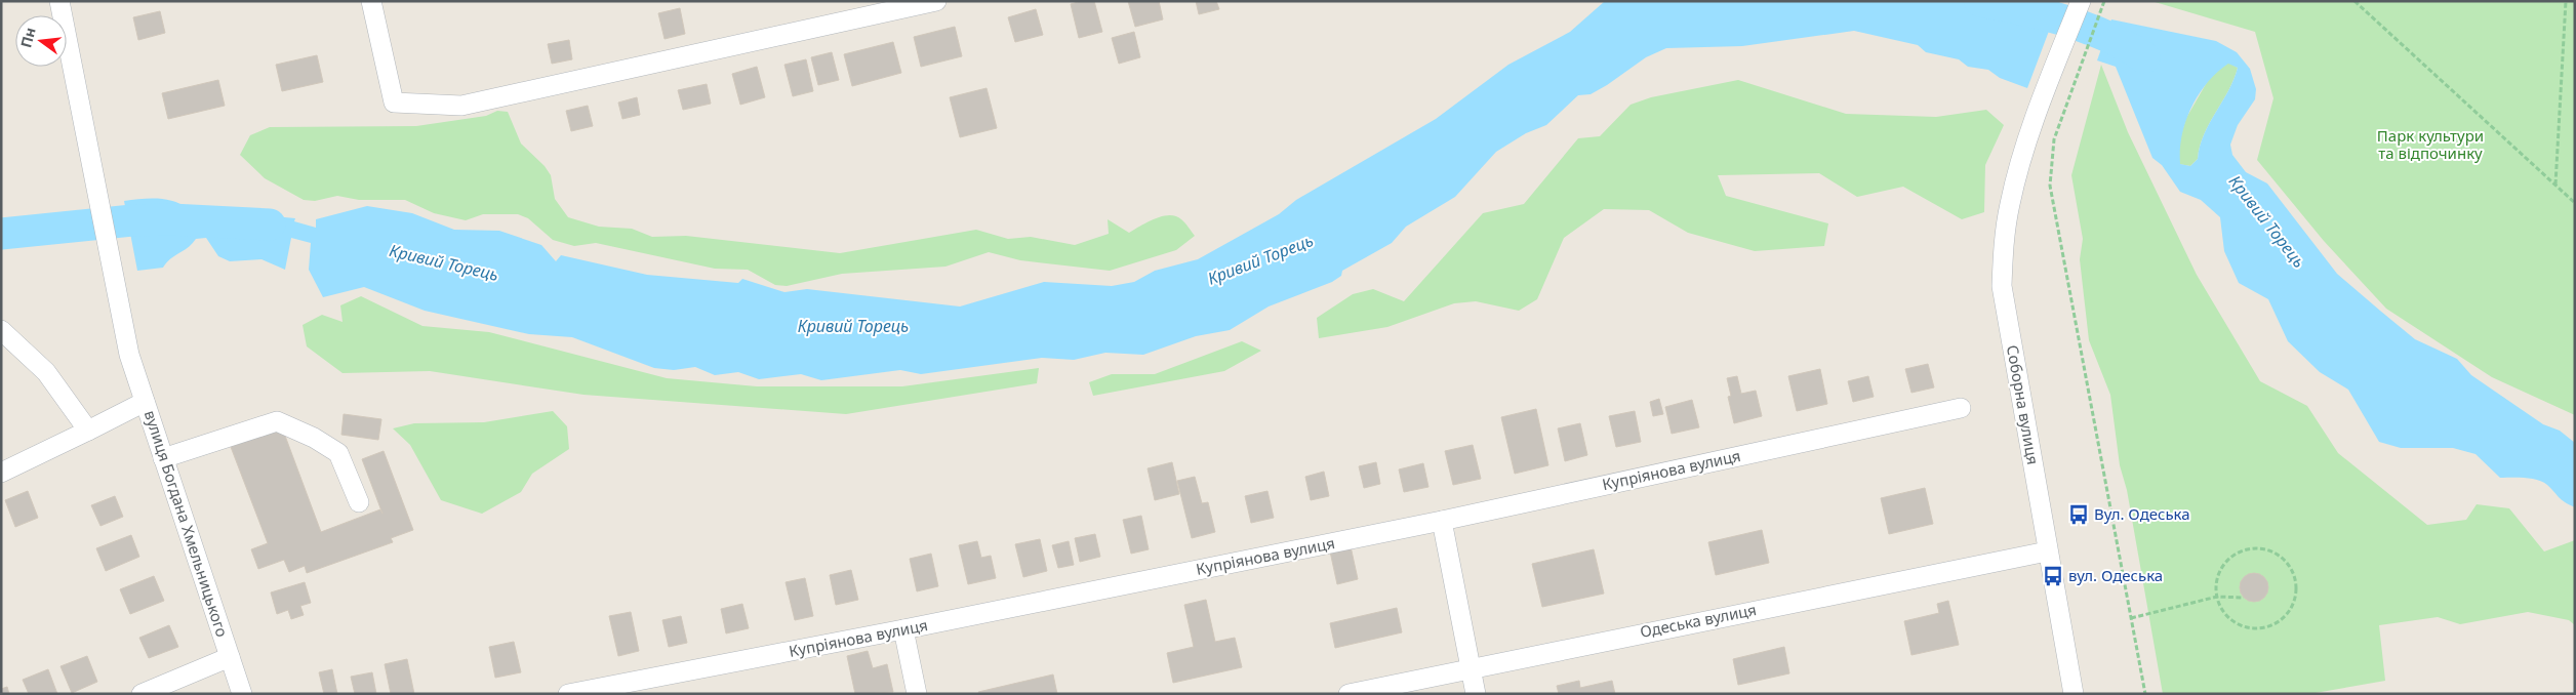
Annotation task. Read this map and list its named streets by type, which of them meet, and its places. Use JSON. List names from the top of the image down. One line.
{"streets":{"street":["Соборна вулиця","Купріянова вулиця","вулиця Богдана Хмельницького","Одеська вулиця"]},"crossings":[["Соборна вулиця","Одеська вулиця"]],"water":["Кривий Торець"],"parks":["Парк культури та відпочинку"],"places":{"bus stop":["Вул. Одеська","вул. Одеська"]},"north":"left"}
